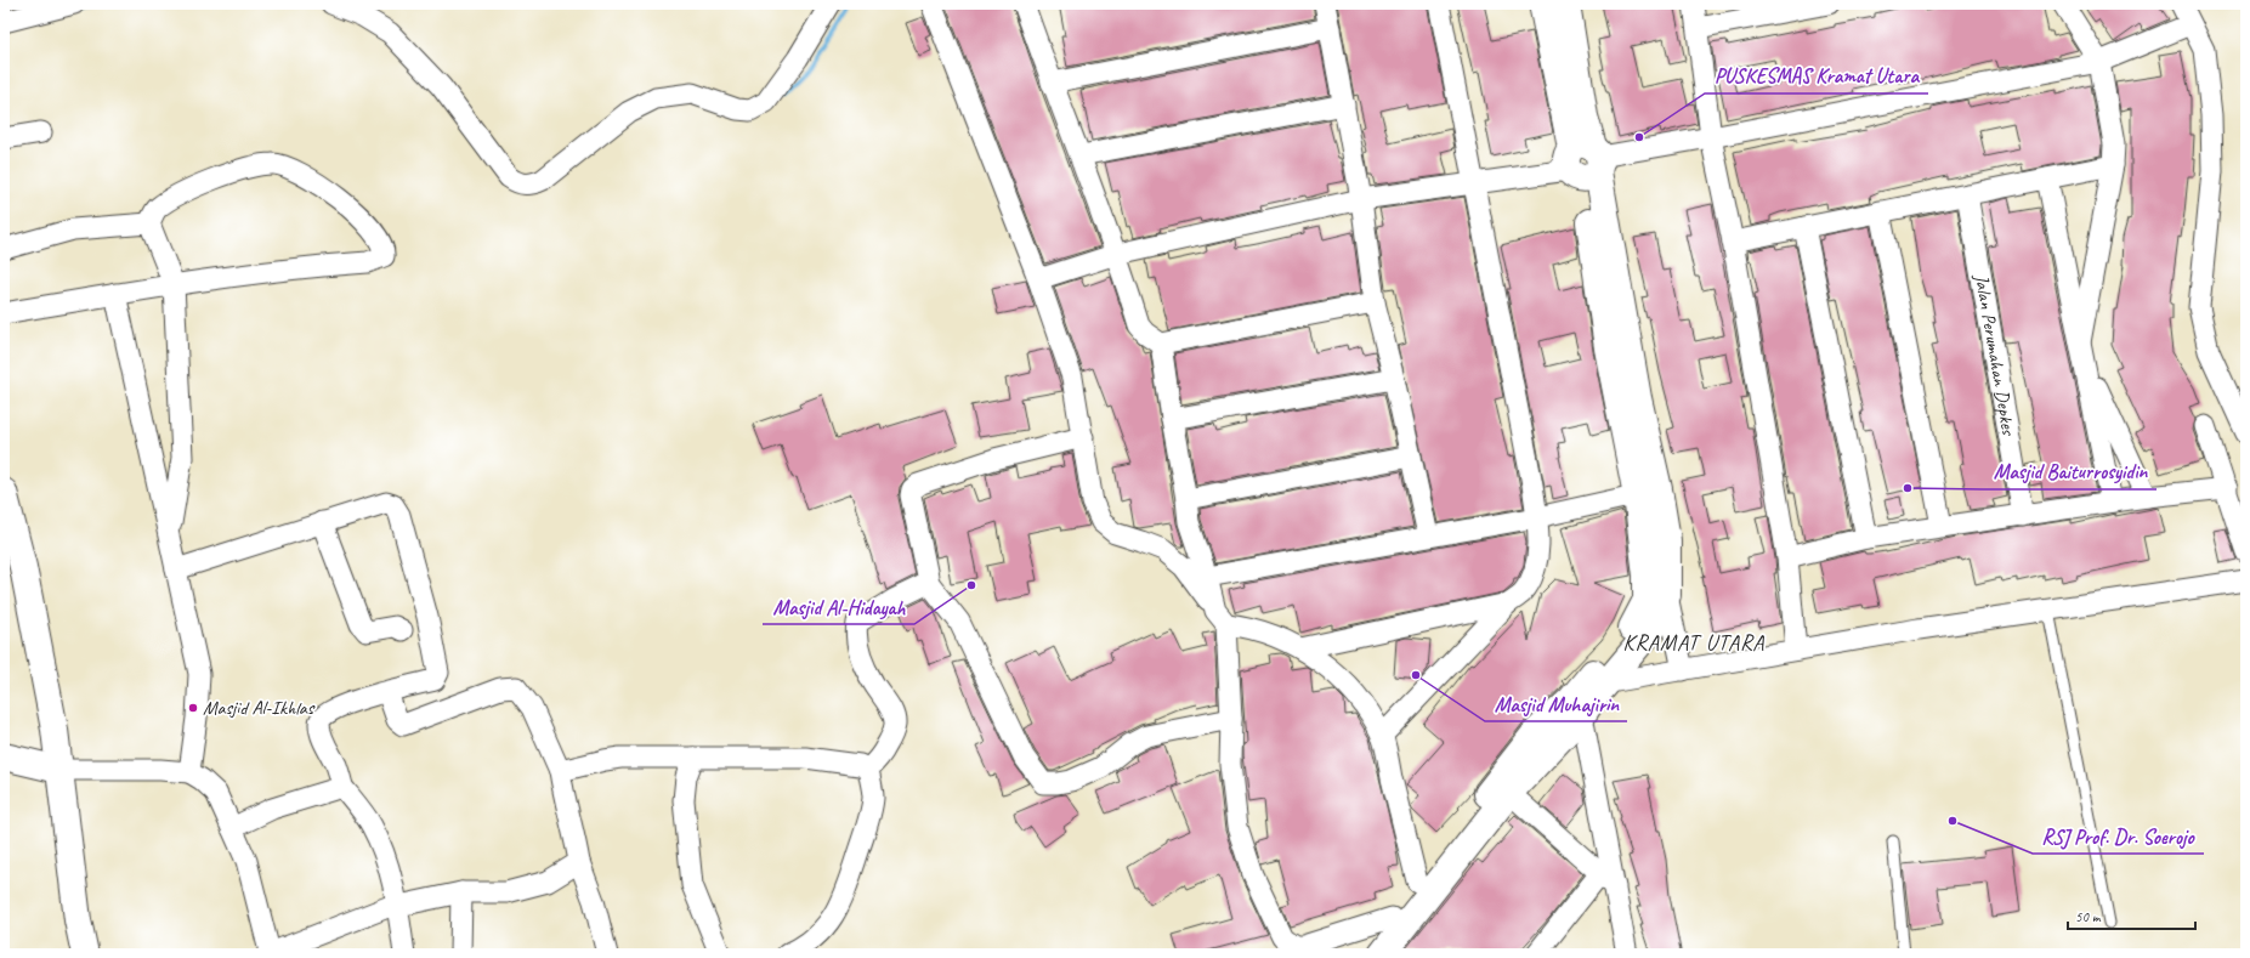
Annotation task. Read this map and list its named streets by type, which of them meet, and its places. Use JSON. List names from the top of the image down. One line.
{"streets":{"street":["Jalan Perumahan Depkes"]},"districts":["KRAMAT UTARA"],"places":["PUSKESMAS Kramat Utara","Masjid Baiturrosyidin","Masjid Al-Hidayah","Masjid Muhajirin","Masjid Al-Ikhlas","RSJ Prof. Dr. Soerojo"],"scale_bar":"50 m"}
